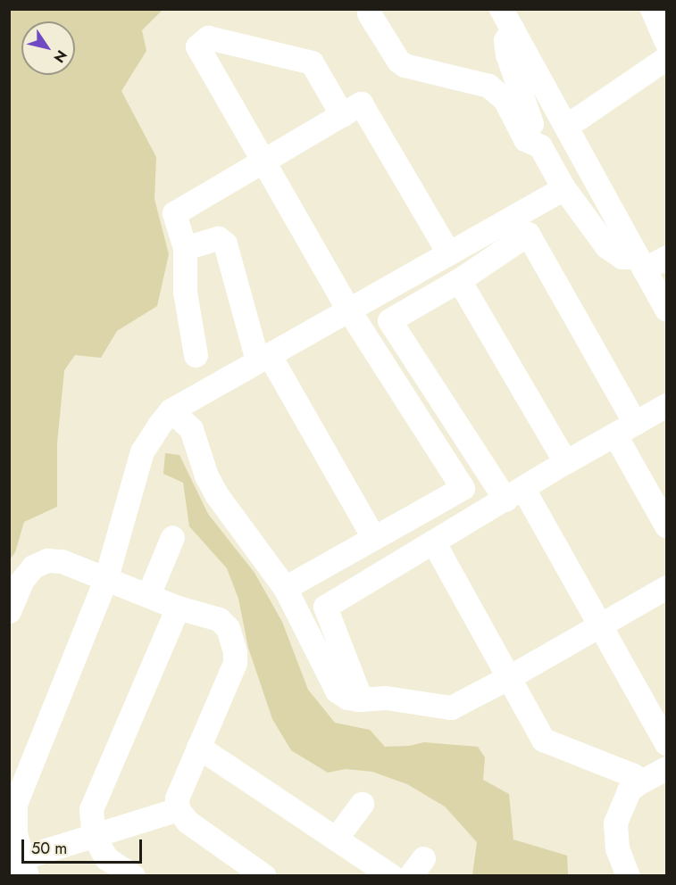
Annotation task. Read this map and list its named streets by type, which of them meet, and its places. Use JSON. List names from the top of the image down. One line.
{"scale_bar":"50 m","north":"bottom right"}
